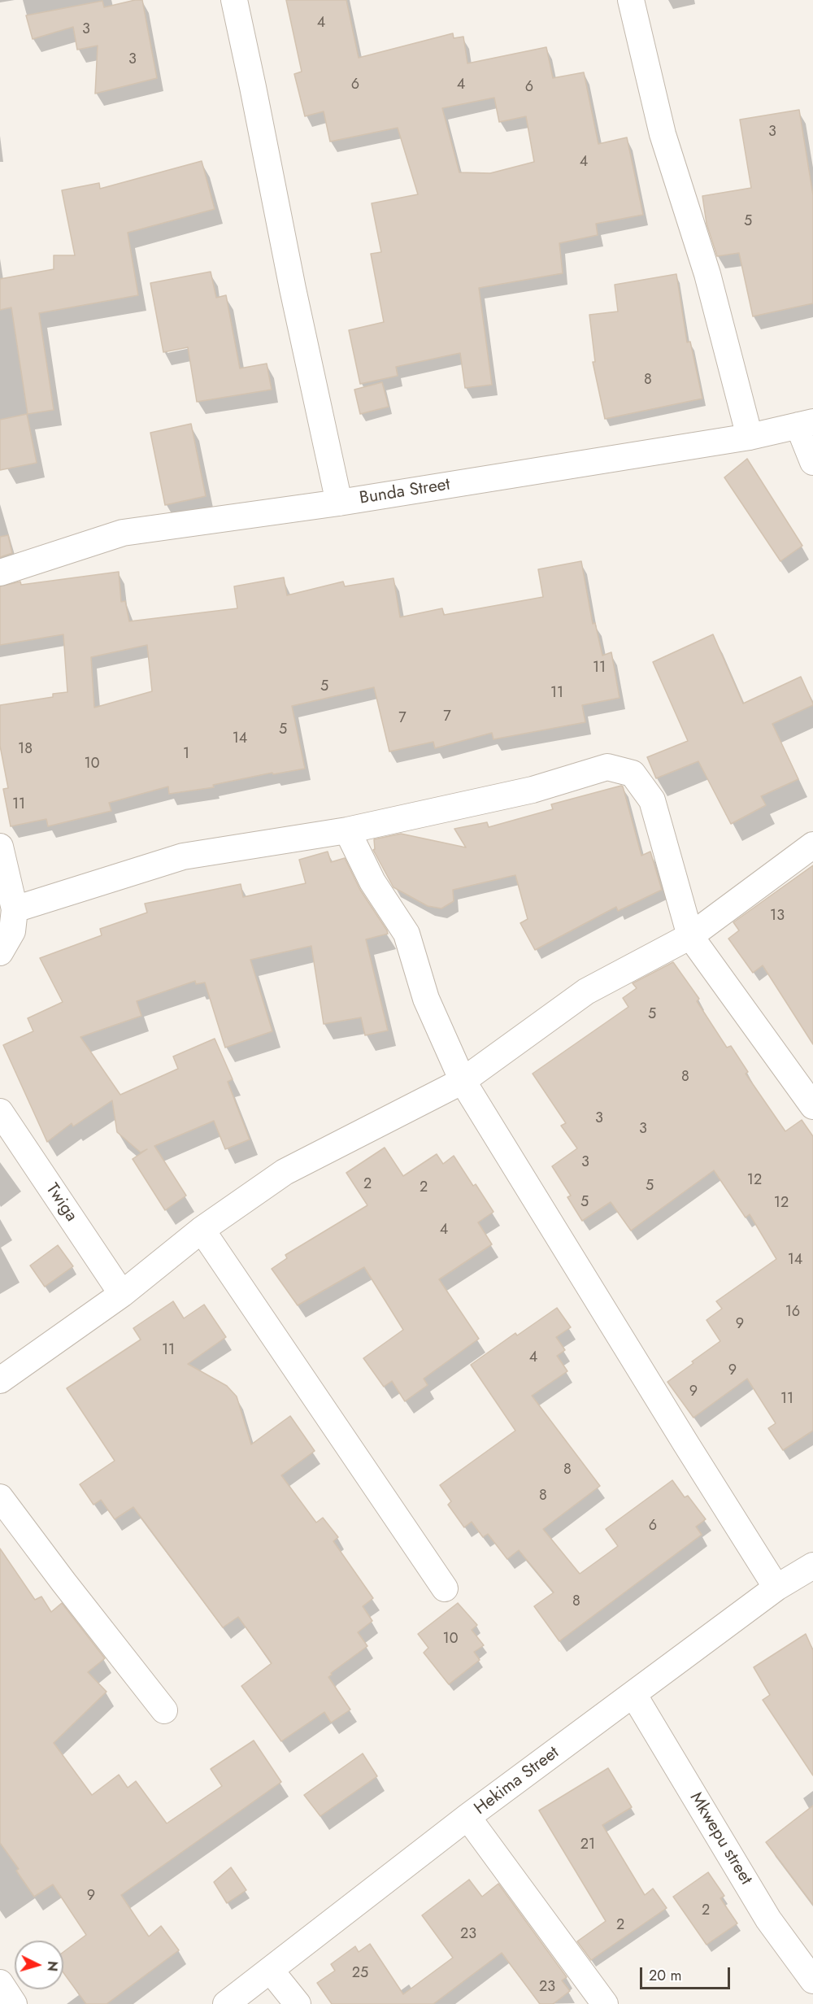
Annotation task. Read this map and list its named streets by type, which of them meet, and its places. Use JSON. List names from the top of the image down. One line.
{"streets":{"street":["Bunda Street","Twiga","Hekima Street","Mkwepu street"]},"crossings":[["Hekima Street","Mkwepu street"]],"house_numbers":["4","3","3","6","4","6","3","4","5","8","11","5","11","7","7","5","14","18","1","10","11","13","5","8","3","3","3","12","2","5","2","5","12","4","14","16","9","11","4","9","9","11","8","8","6","8","10","21","9","2","2","23","25","23"],"scale_bar":"20 m","north":"right"}
